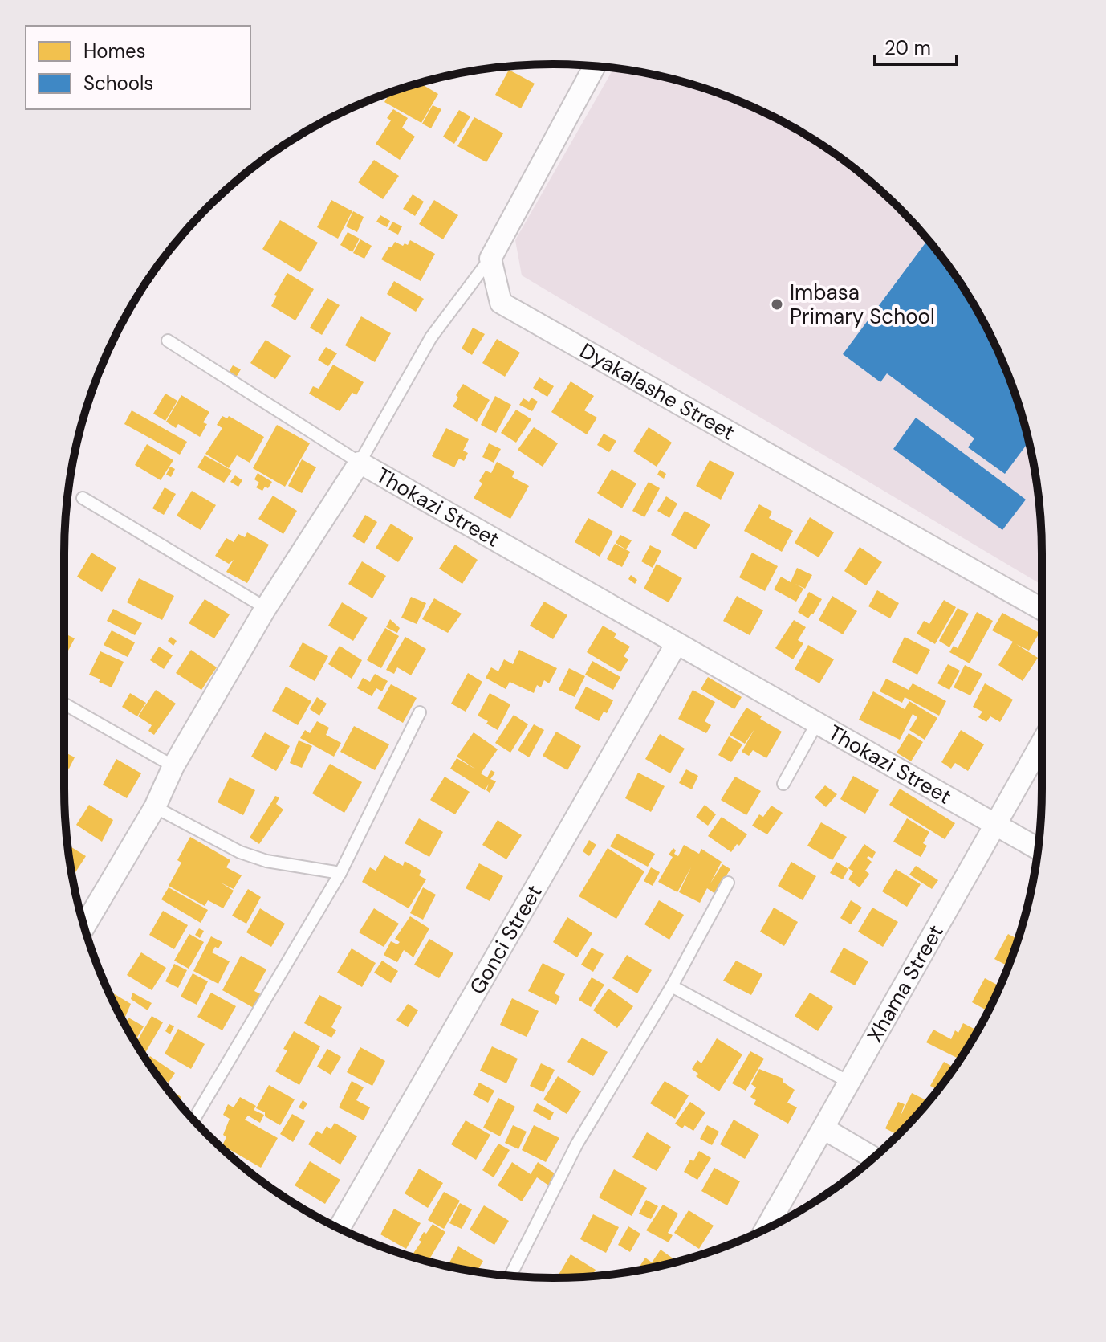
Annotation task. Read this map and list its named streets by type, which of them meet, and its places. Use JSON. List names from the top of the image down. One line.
{"streets":{"street":["Dyakalashe Street","Thokazi Street","Gonci Street","Xhama Street"]},"crossings":[["Thokazi Street","Gonci Street"],["Thokazi Street","Xhama Street"]],"places":["Imbasa Primary School"],"legend":["Homes","Schools"],"scale_bar":"20 m"}
